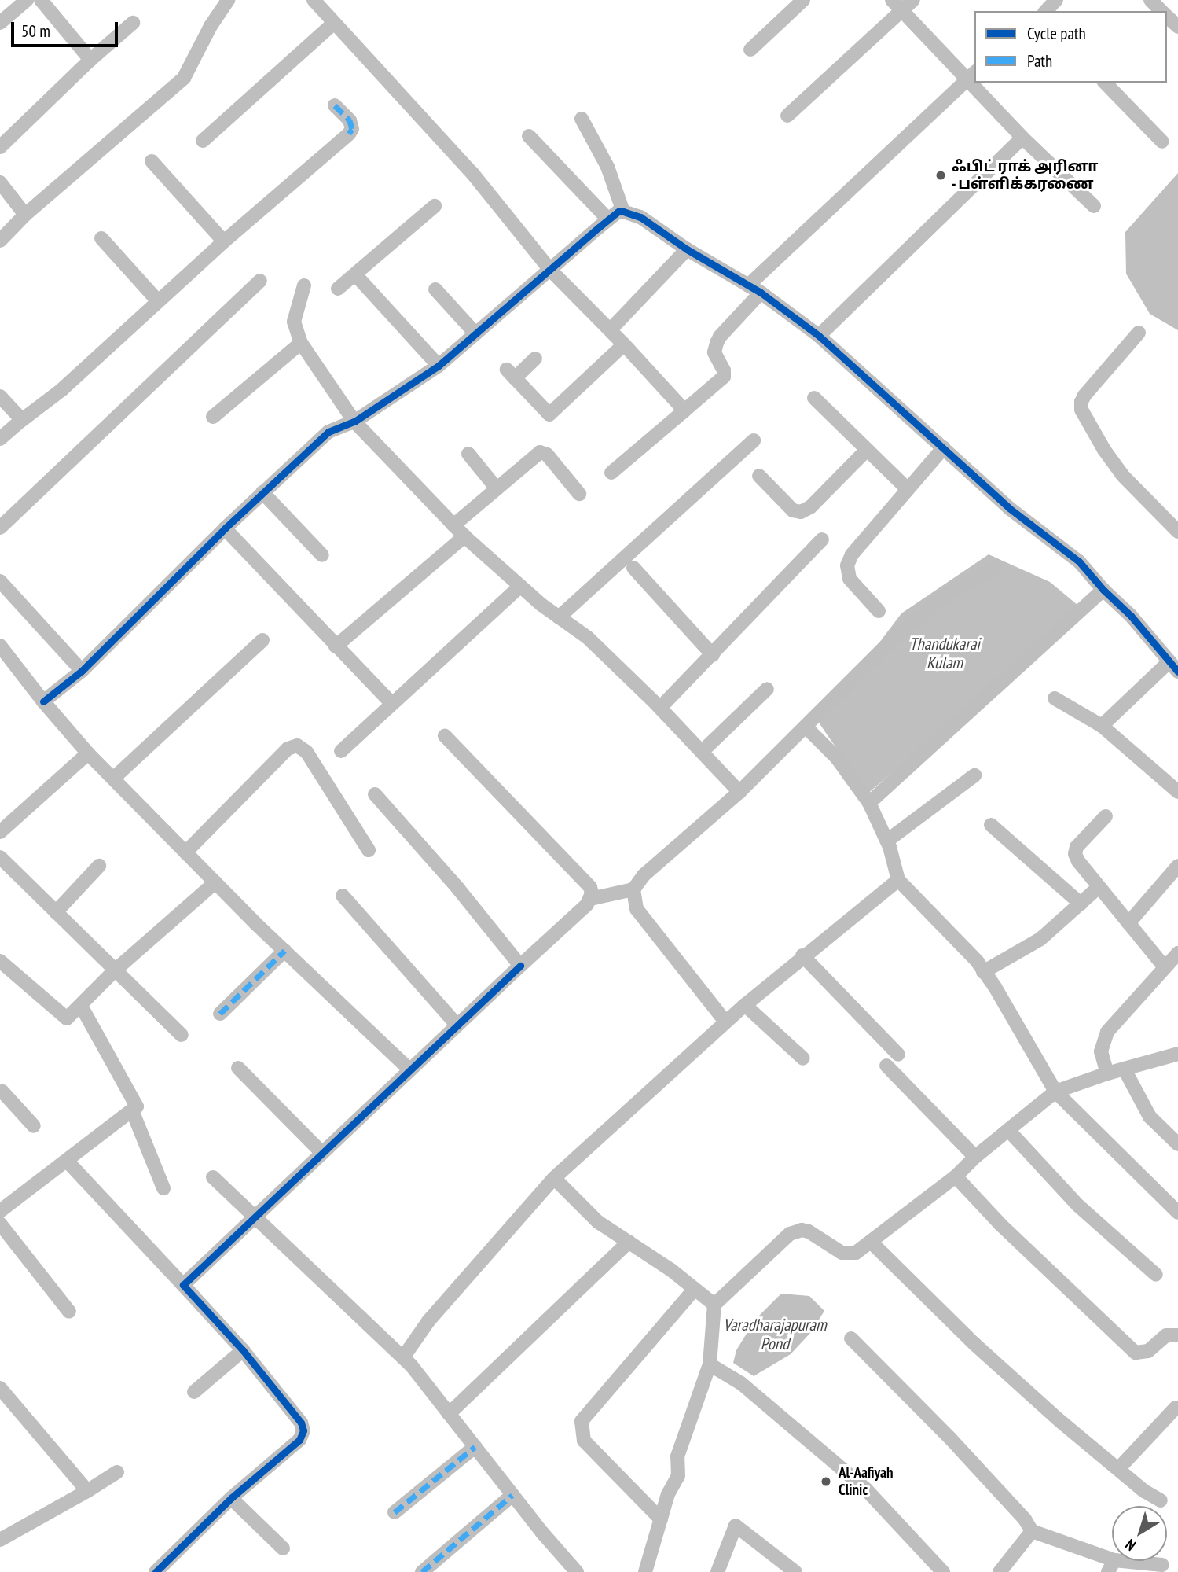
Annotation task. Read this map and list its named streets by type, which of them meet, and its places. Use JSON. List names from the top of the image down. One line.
{"water":["Thandukarai Kulam","Varadharajapuram Pond"],"places":["ஃபிட் ராக் அரினா - பள்ளிக்கரணை","Al-Aafiyah Clinic"],"legend":["Cycle path","Path"],"scale_bar":"50 m","north":"bottom left"}
